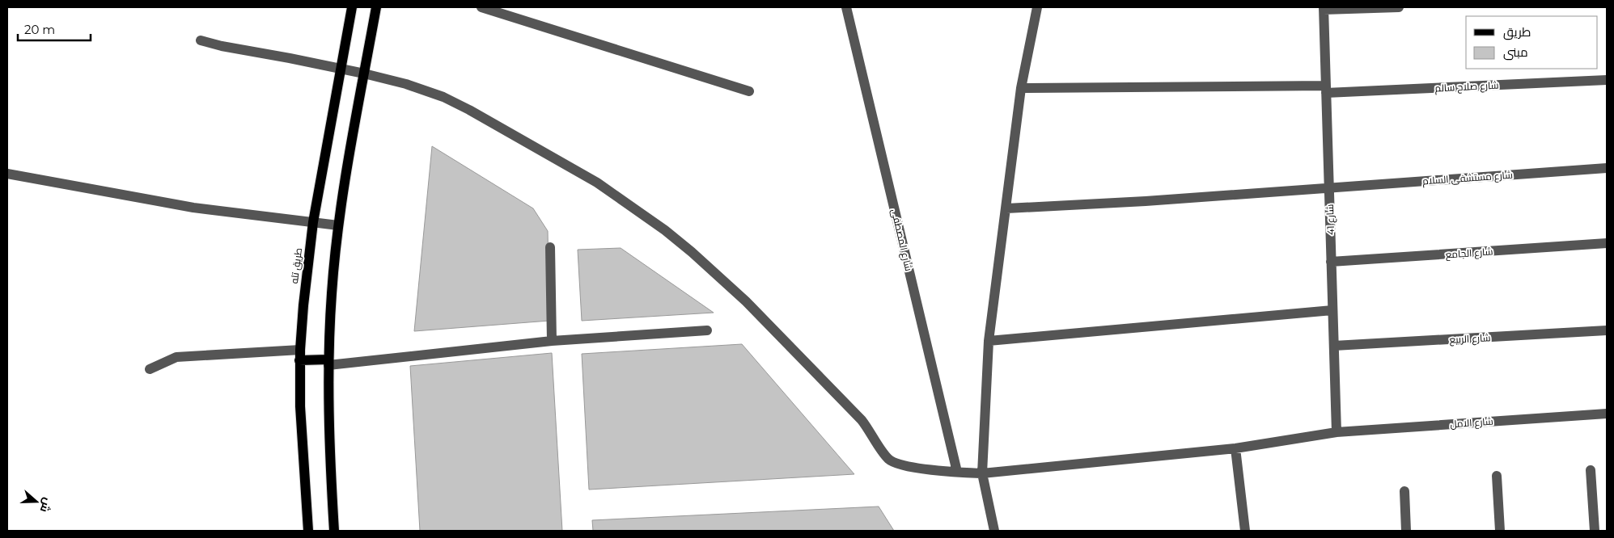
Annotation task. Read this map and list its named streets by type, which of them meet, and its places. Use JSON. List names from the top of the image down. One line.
{"streets":{"main road":["طريق تله"],"street":["شارع صلاح سالم","شارع مستشفى السلام","شارع 41","شارع المصطفى","شارع الجامع","شارع الربيع","شارع الامل"]},"crossings":[["شارع صلاح سالم","شارع 41"],["شارع مستشفى السلام","شارع 41"],["شارع 41","شارع الجامع"],["شارع 41","شارع الربيع"],["شارع 41","شارع الامل"],["شارع المصطفى","شارع الامل"],["طريق تله","شارع الامل"]],"legend":["طريق","مبنى"],"scale_bar":"20 m","north":"right"}
